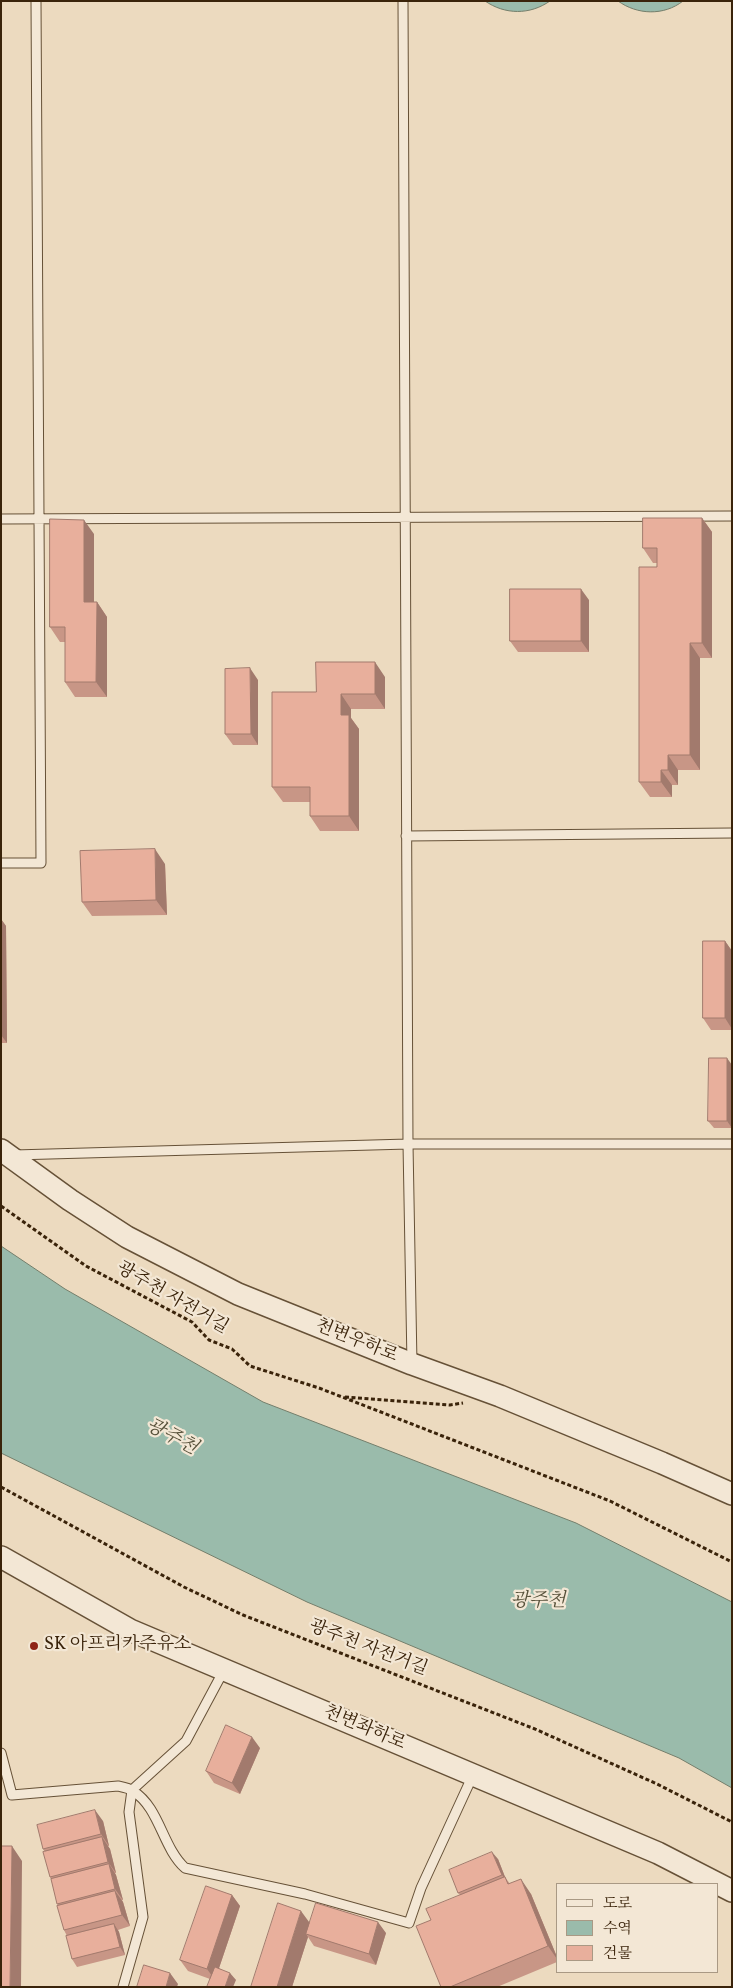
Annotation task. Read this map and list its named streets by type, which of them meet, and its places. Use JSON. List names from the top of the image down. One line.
{"streets":{"street":["천변우하로","천변좌하로"],"path":["광주천 자전거길"]},"water":["광주천"],"places":["SK 아프리카주유소"],"legend":["도로","수역","건물"]}
